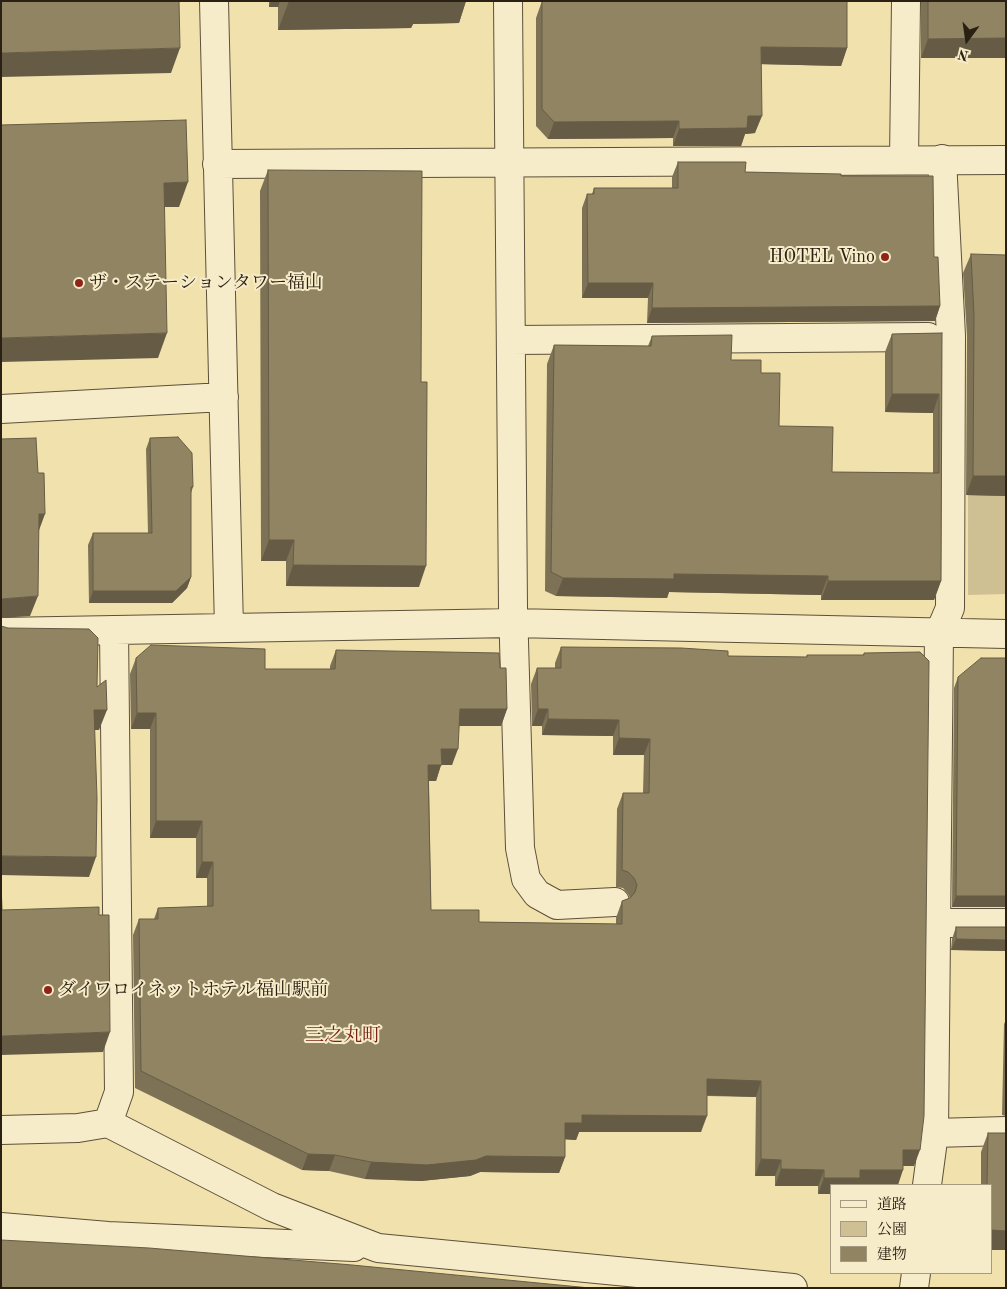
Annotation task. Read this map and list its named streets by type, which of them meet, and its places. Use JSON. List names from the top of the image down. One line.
{"districts":["三之丸町"],"places":["HOTEL Vino","ザ・ステーションタワー福山","ダイワロイネットホテル福山駅前"],"legend":["道路","公園","建物"],"north":"bottom"}
